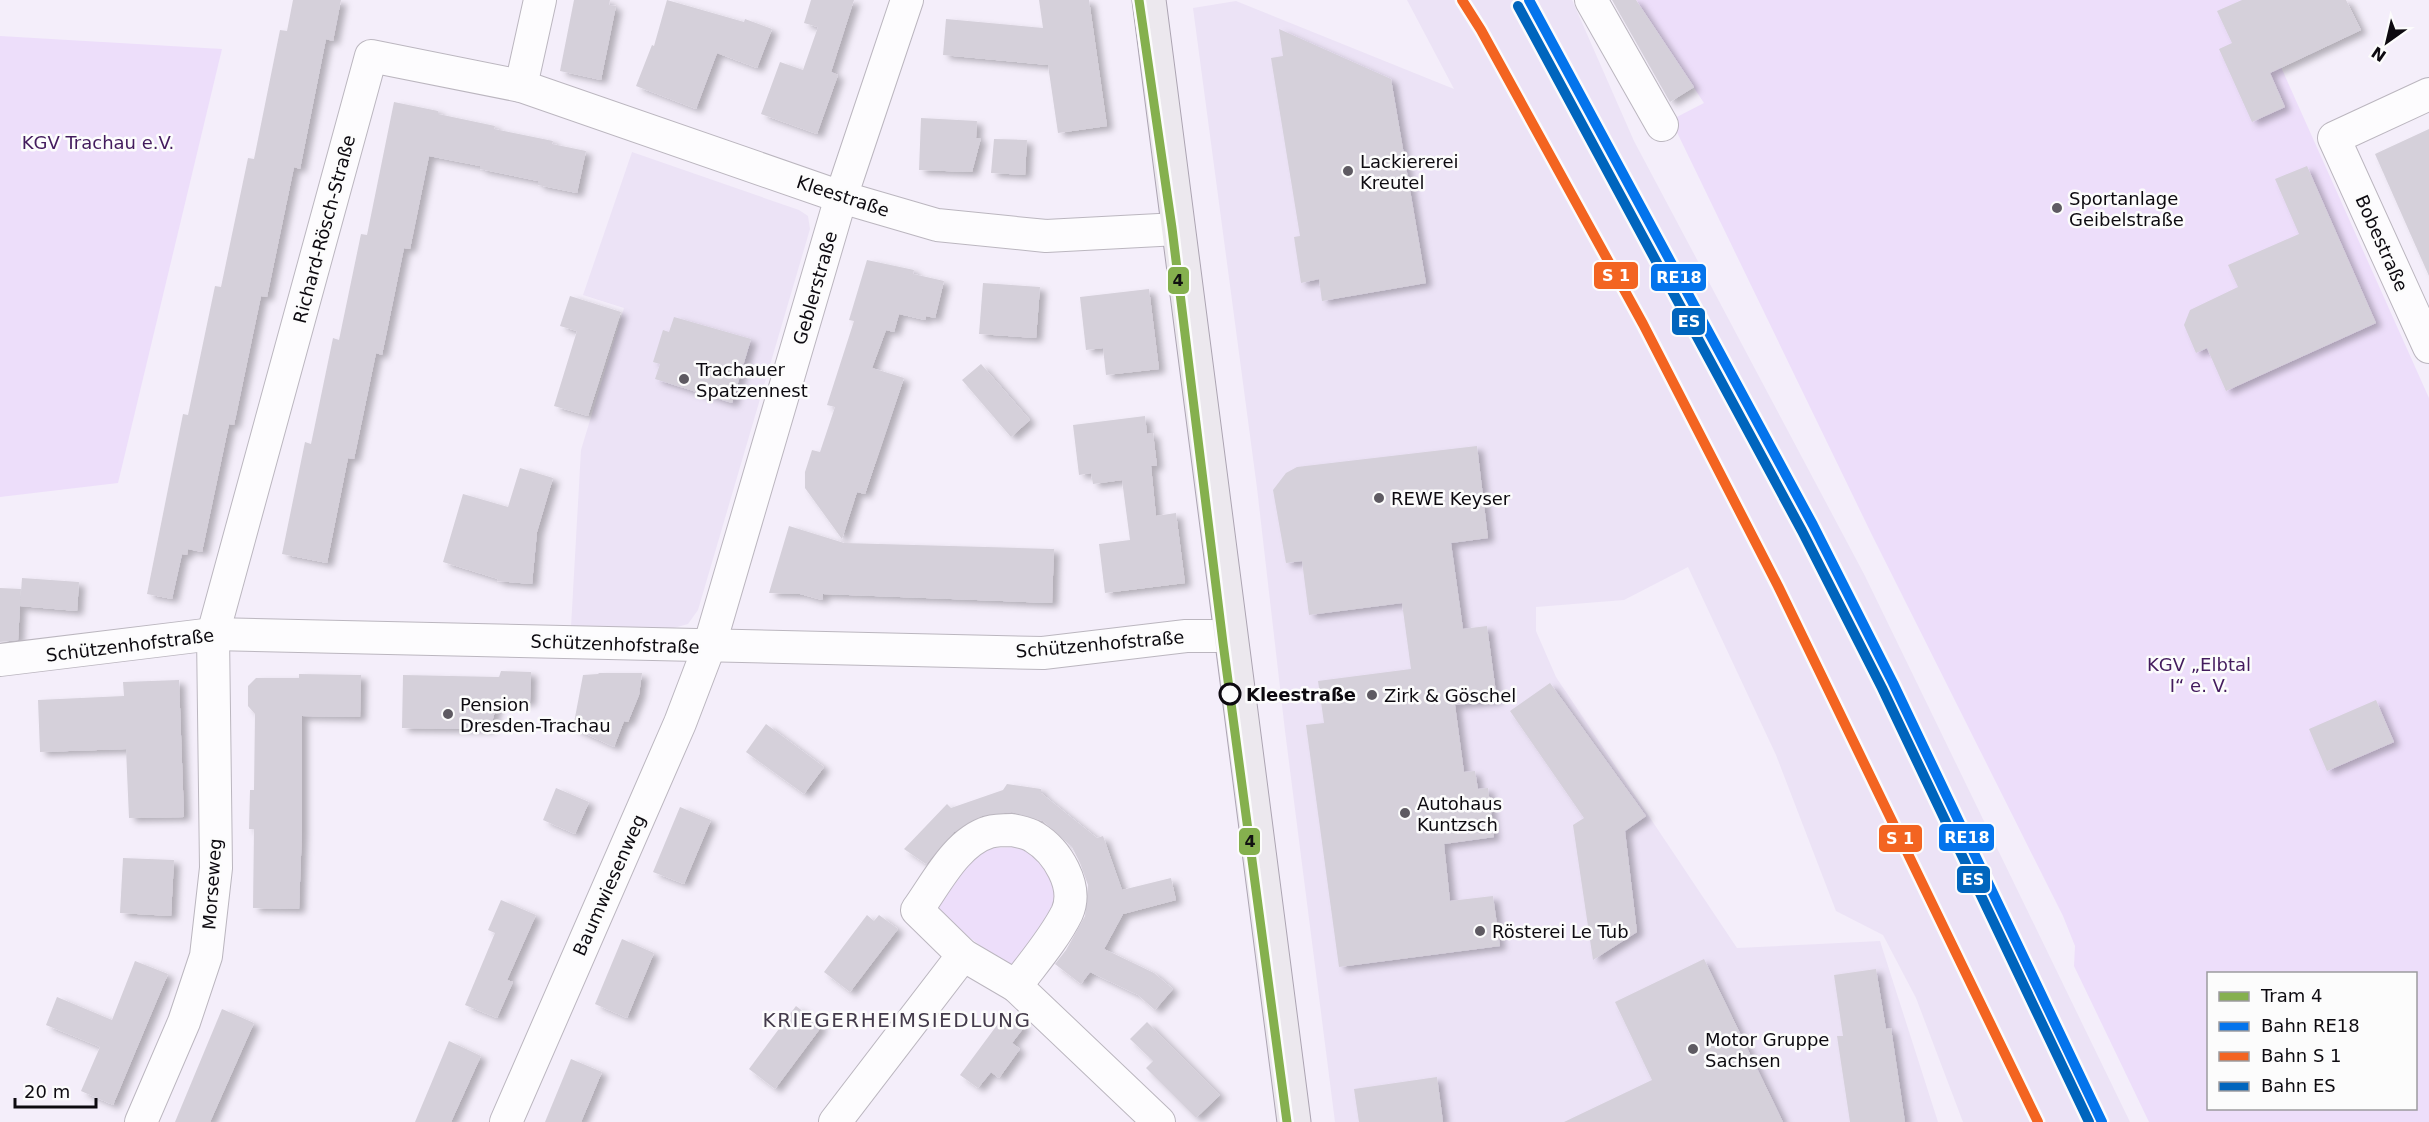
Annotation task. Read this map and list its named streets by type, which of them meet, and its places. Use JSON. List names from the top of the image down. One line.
{"streets":{"street":["Kleestraße","Richard-Rösch-Straße","Bobestraße","Geblerstraße","Schützenhofstraße","Morseweg","Baumwiesenweg"]},"crossings":[["Kleestraße","Richard-Rösch-Straße"],["Kleestraße","Geblerstraße"],["Richard-Rösch-Straße","Schützenhofstraße"],["Richard-Rösch-Straße","Morseweg"],["Geblerstraße","Schützenhofstraße"],["Geblerstraße","Baumwiesenweg"],["Schützenhofstraße","Morseweg"],["Schützenhofstraße","Baumwiesenweg"]],"districts":["KRIEGERHEIMSIEDLUNG"],"parks":["KGV Trachau e.V.","KGV „Elbtal I“ e. V."],"places":["Lackiererei Kreutel","Sportanlage Geibelstraße","Trachauer Spatzennest","REWE Keyser","Kleestraße","Zirk & Göschel","Pension Dresden-Trachau","Autohaus Kuntzsch","Rösterei Le Tub","Motor Gruppe Sachsen"],"lines":["tram line 4","rail line RE18","rail line ES"],"legend":["Tram 4","Bahn RE18","Bahn S 1","Bahn ES"],"scale_bar":"20 m","north":"bottom left"}
